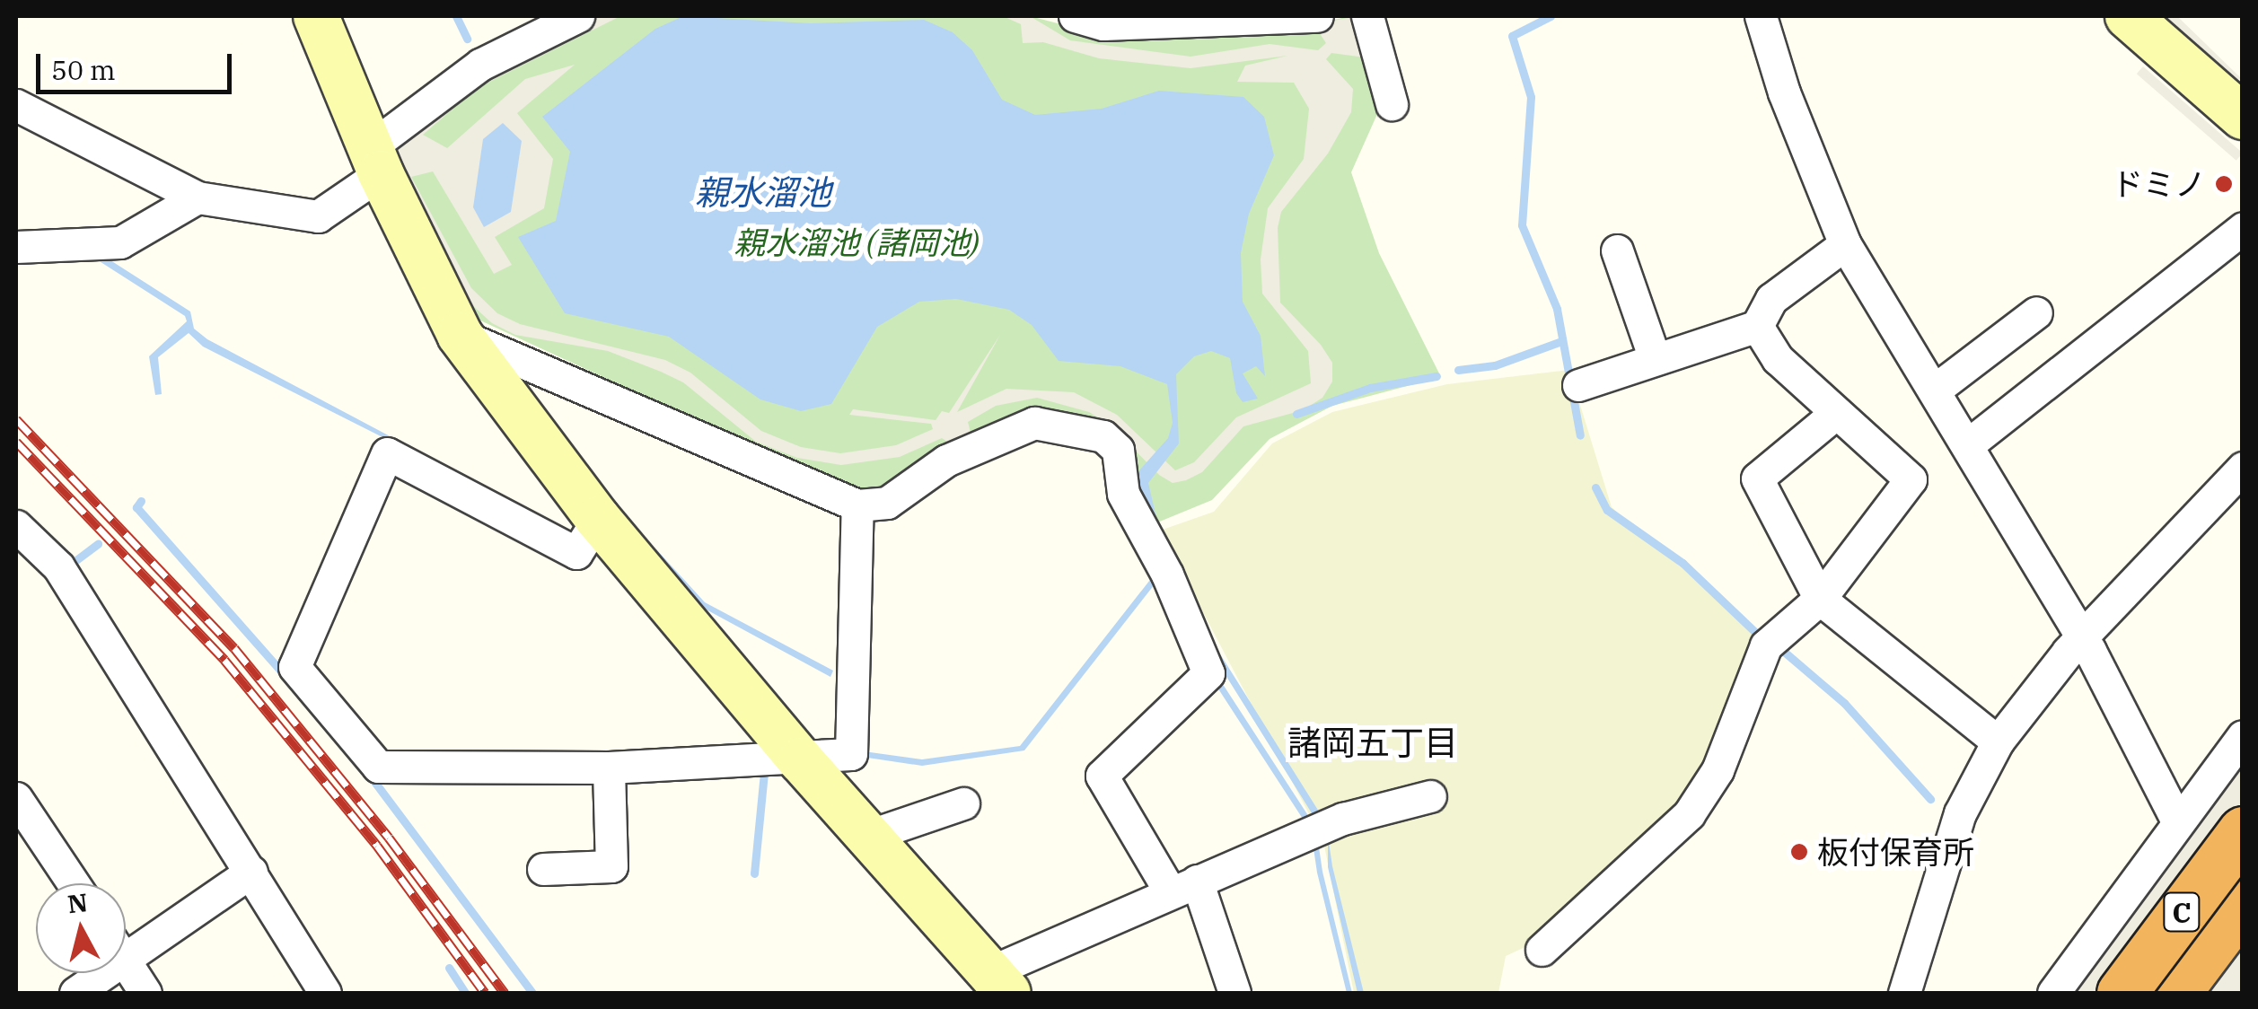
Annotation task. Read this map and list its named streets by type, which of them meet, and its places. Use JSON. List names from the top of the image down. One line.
{"streets":{"highway":["C"]},"districts":["諸岡五丁目"],"water":["親水溜池"],"parks":["親水溜池 (諸岡池)"],"places":["ドミノ","板付保育所"],"scale_bar":"50 m","north":"top"}
